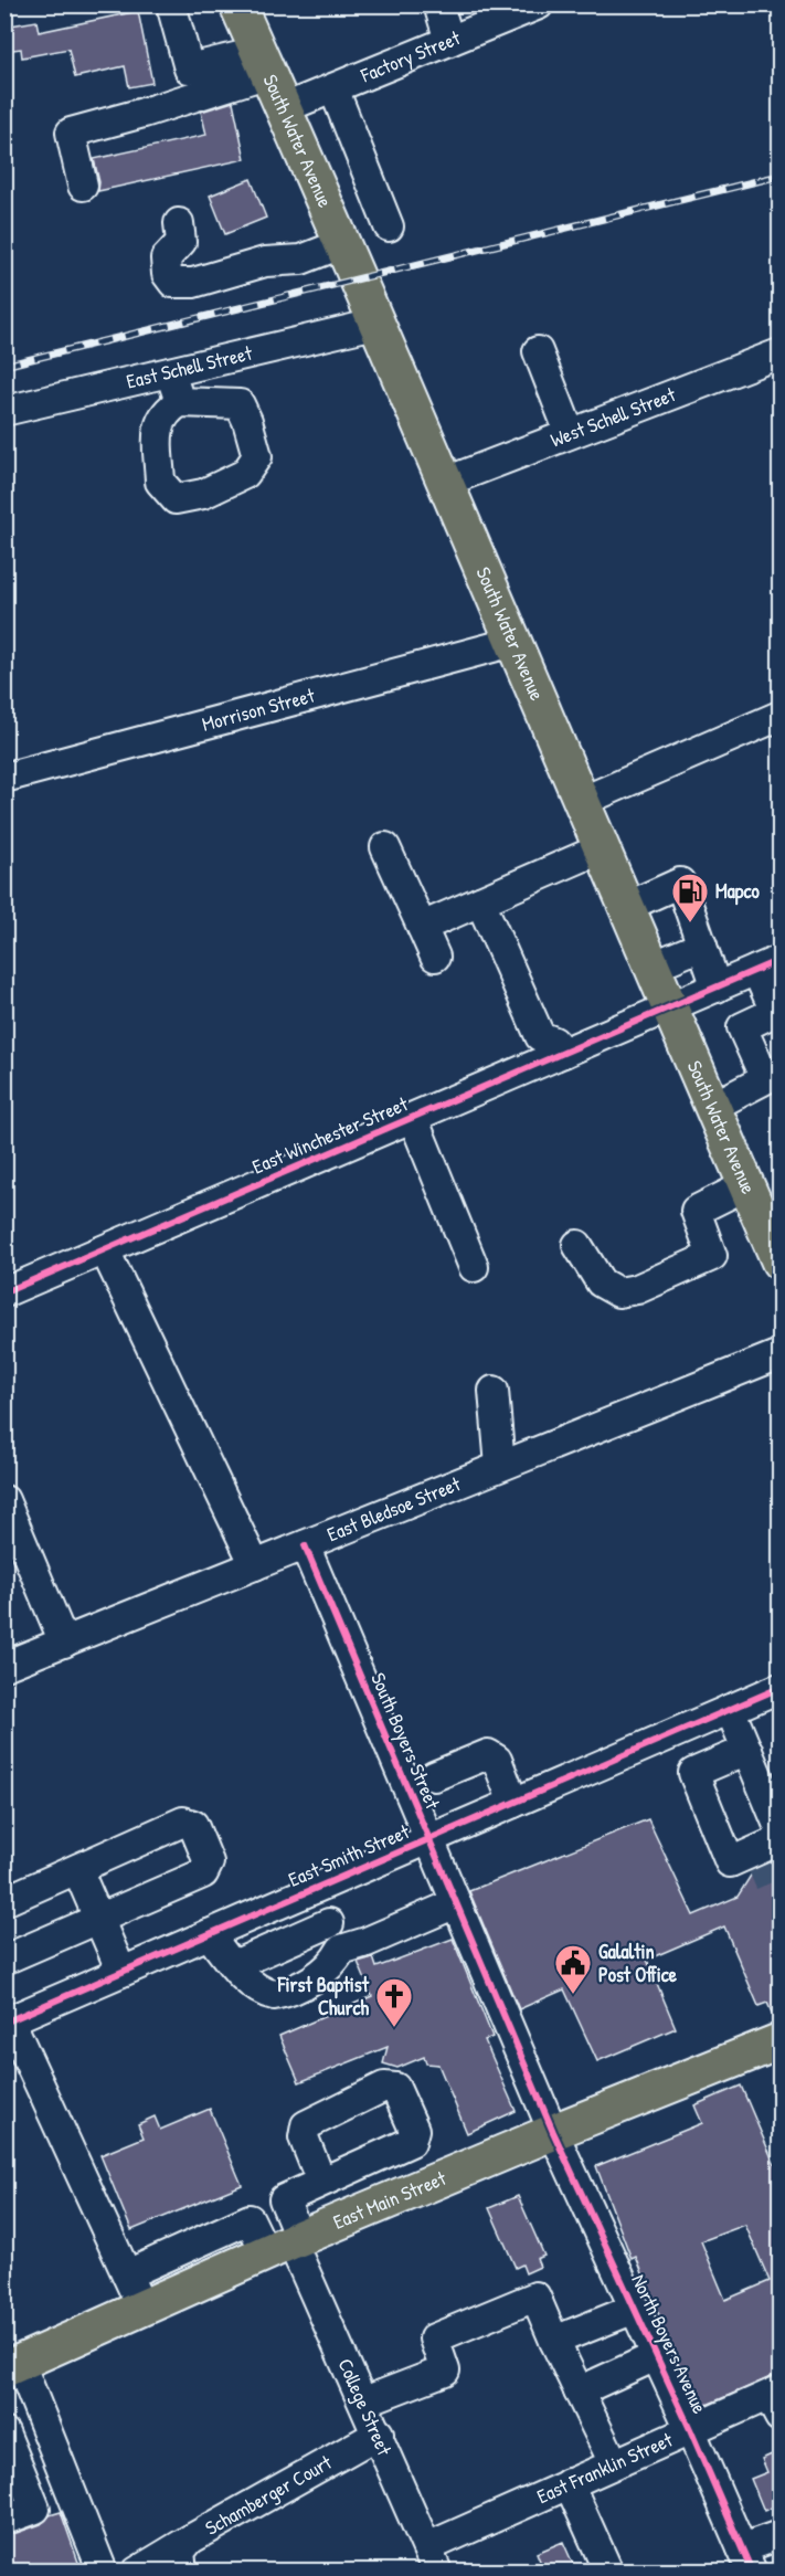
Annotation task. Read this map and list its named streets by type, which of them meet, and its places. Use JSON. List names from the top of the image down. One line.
{"streets":{"main road":["South Water Avenue","East Main Street"],"street":["Factory Street","East Schell Street","West Schell Street","Morrison Street","East Winchester Street","East Bledsoe Street","South Boyers Street","East Smith Street","North Boyers Avenue","College Street","East Franklin Street","Schamberger Court"]},"crossings":[["Factory Street","South Water Avenue"],["South Water Avenue","East Schell Street"],["South Water Avenue","West Schell Street"],["South Water Avenue","Morrison Street"],["South Water Avenue","East Winchester Street"],["East Bledsoe Street","South Boyers Street"],["South Boyers Street","East Smith Street"],["South Boyers Street","East Main Street"],["South Boyers Street","North Boyers Avenue"],["East Main Street","North Boyers Avenue"],["East Main Street","College Street"],["North Boyers Avenue","East Franklin Street"],["College Street","East Franklin Street"],["College Street","Schamberger Court"]],"places":{"fuel station":["Mapco"],"public building":["Galaltin Post Office"],"church":["First Baptist Church"]}}
